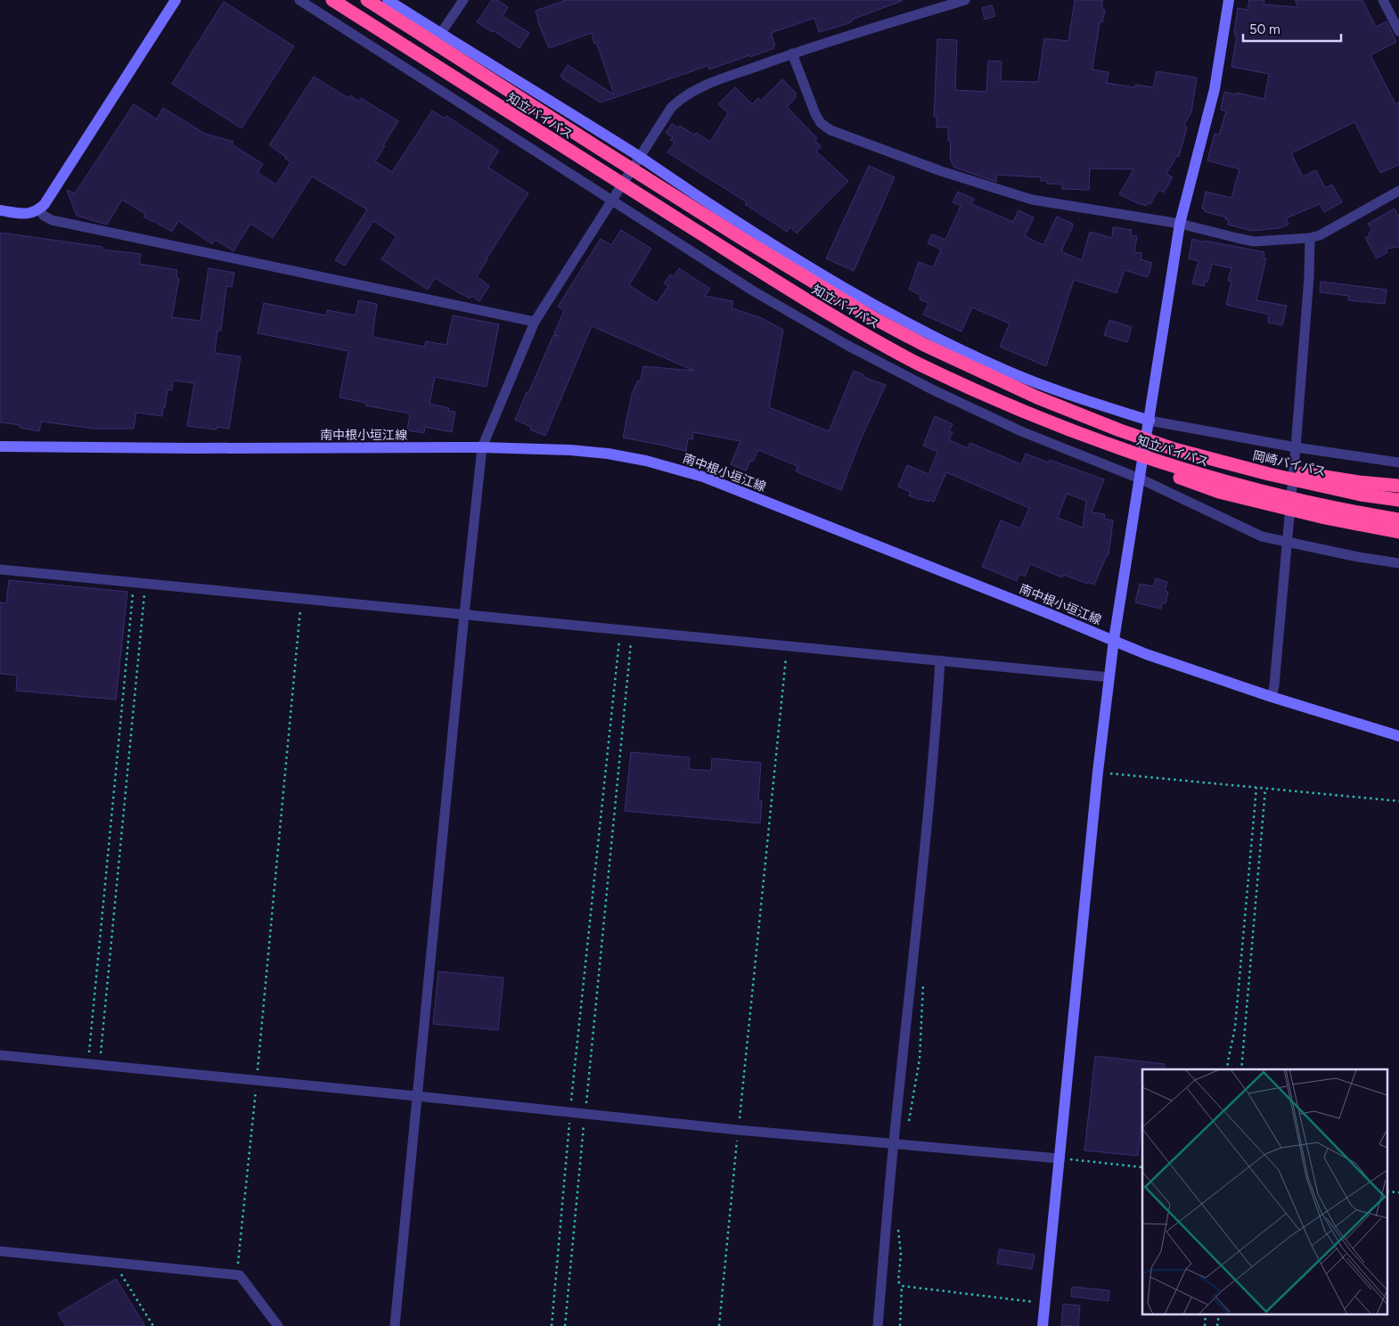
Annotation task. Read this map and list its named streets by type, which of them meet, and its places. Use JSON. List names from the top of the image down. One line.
{"streets":{"highway":["知立バイパス","岡崎バイパス"],"street":["南中根小垣江線"]},"crossings":[["知立バイパス","岡崎バイパス"]],"scale_bar":"50 m"}
